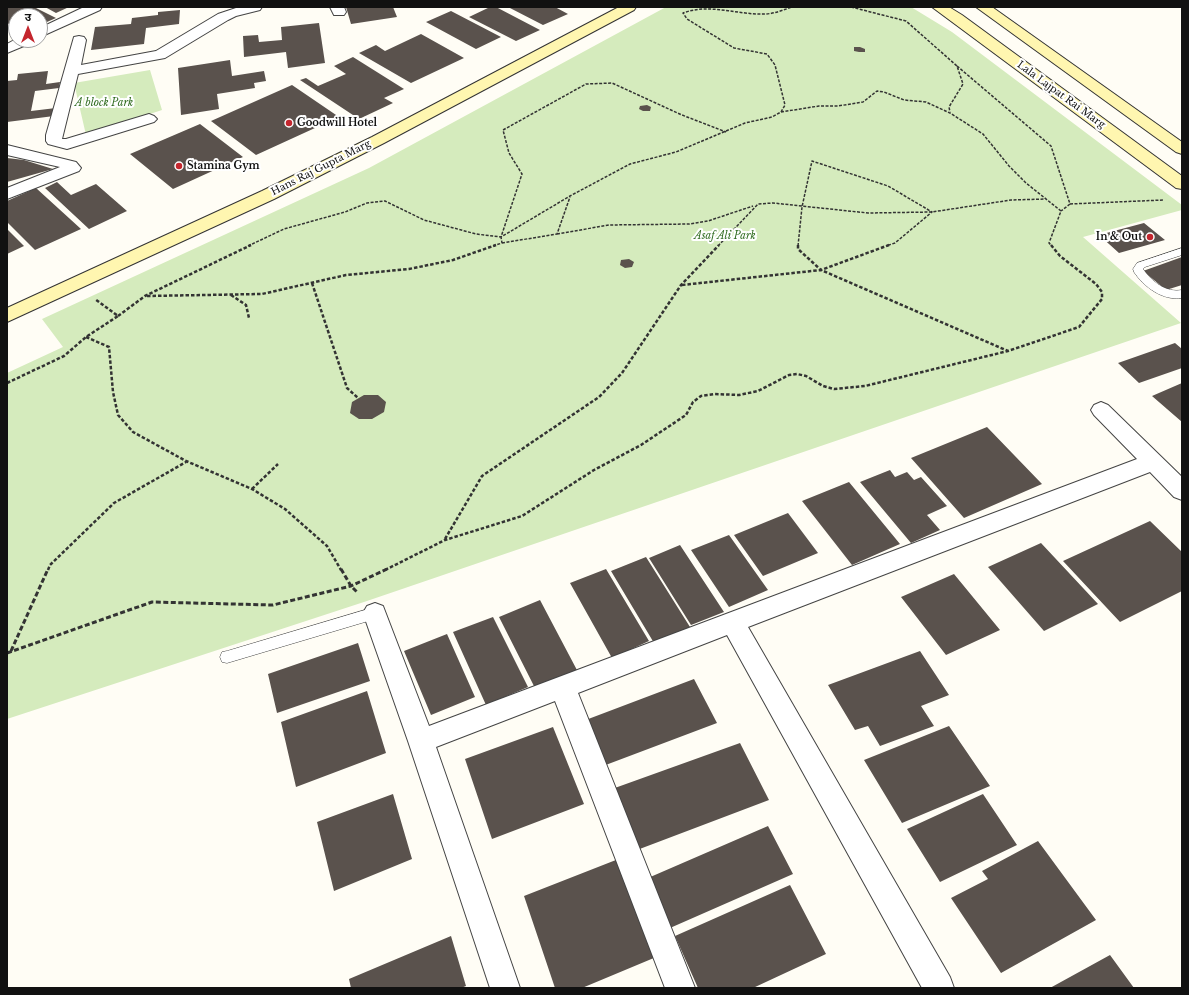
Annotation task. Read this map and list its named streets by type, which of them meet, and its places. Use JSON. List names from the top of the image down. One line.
{"streets":{"street":["Lala Lajpat Rai Marg","Hans Raj Gupta Marg"]},"parks":["A block Park","Asaf Ali Park"],"places":["Goodwill Hotel","Stamina Gym","In & Out"],"north":"top"}
